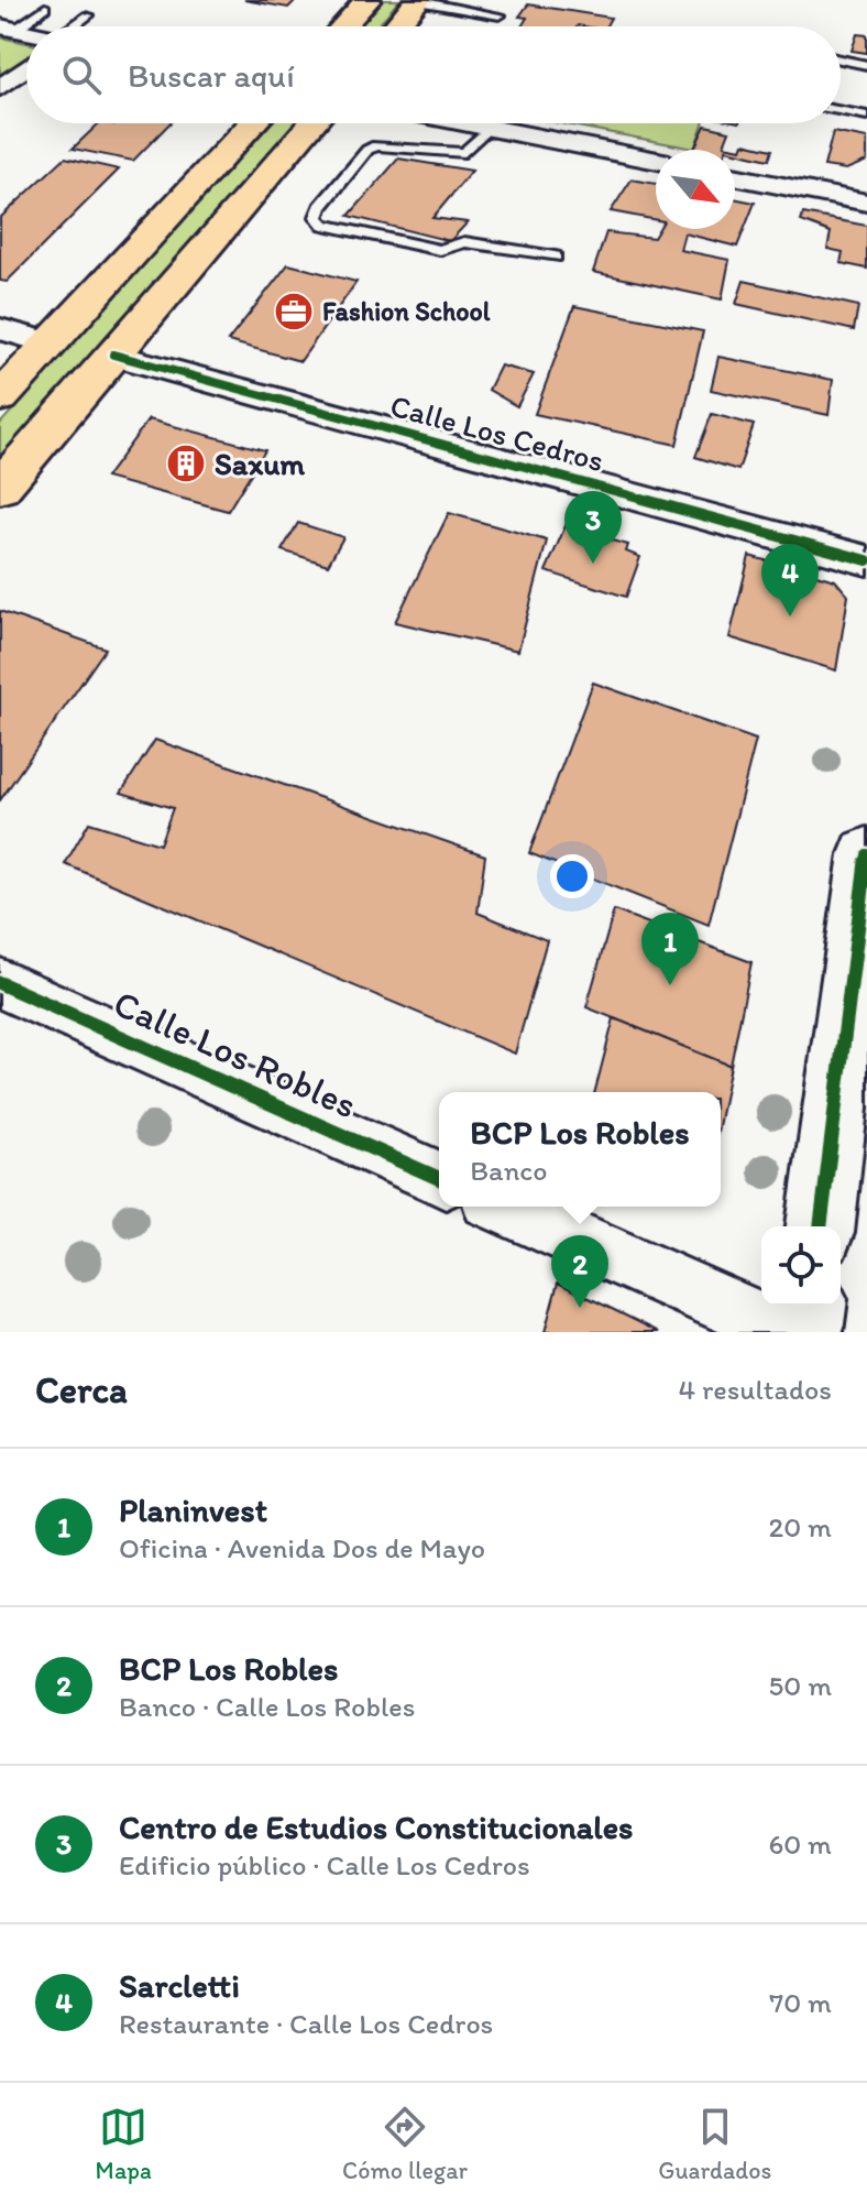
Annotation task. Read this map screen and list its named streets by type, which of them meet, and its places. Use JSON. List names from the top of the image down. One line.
{"streets":{"street":["Calle Los Cedros","Calle Los Robles"]},"places":{"office":["Fashion School"],"building":["Saxum"]},"north":"bottom right","page":{"search":"Buscar aquí","pins":["3","4","1","2"],"popup":["BCP Los Robles","Banco"],"heading":["Cerca","4 resultados"],"list":[{"mark":"1","name":"Planinvest","note":"Oficina · Avenida Dos de Mayo","value":"20 m"},{"mark":"2","name":"BCP Los Robles","note":"Banco · Calle Los Robles","value":"50 m"},{"mark":"3","name":"Centro de Estudios Constitucionales","note":"Edificio público · Calle Los Cedros","value":"60 m"},{"mark":"4","name":"Sarcletti","note":"Restaurante · Calle Los Cedros","value":"70 m"}],"nav":["Mapa","Cómo llegar","Guardados"]}}
